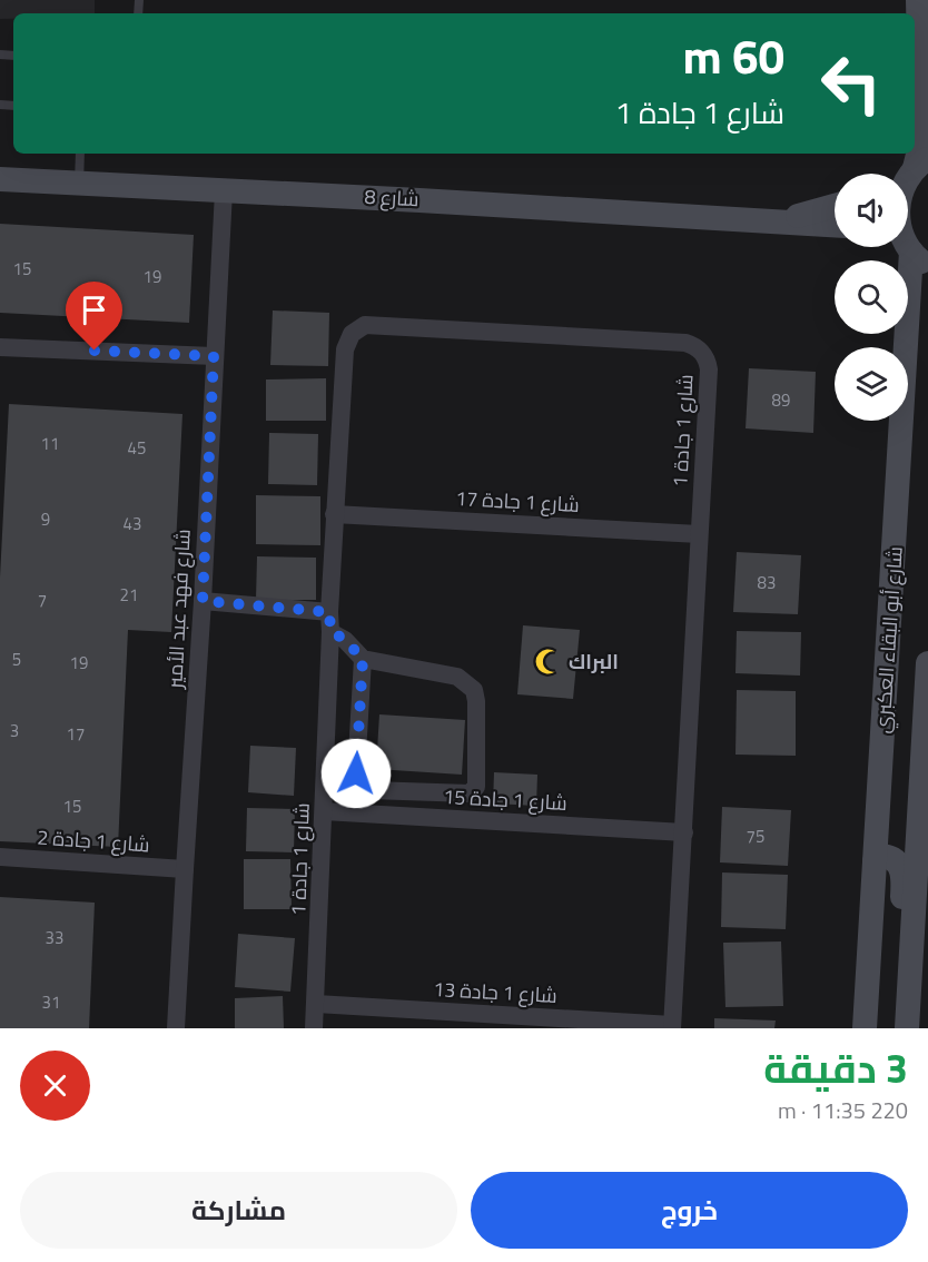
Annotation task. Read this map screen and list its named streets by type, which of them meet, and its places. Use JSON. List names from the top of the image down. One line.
{"streets":{"main road":["شارع 8","شارع أبو البقاء العكبري"],"street":["شارع 1 جادة 1","شارع 1 جادة 17","شارع فهد عبد الأمير","شارع 1 جادة 15","شارع 1 جادة 2","شارع 1 جادة 13"]},"crossings":[["شارع 8","شارع فهد عبد الأمير"],["شارع 1 جادة 1","شارع 1 جادة 17"],["شارع 1 جادة 1","شارع 1 جادة 15"],["شارع 1 جادة 1","شارع 1 جادة 13"],["شارع فهد عبد الأمير","شارع 1 جادة 2"]],"places":{"mosque":["البراك"]},"house_numbers":["15","19","89","11","45","9","43","83","21","7","5","19","3","17","15","75","33","31"],"page":{"turn":["60 m","شارع 1 جادة 1"],"heading":["3 دقيقة","220 m · 11:35"],"buttons":["خروج","مشاركة"]}}
